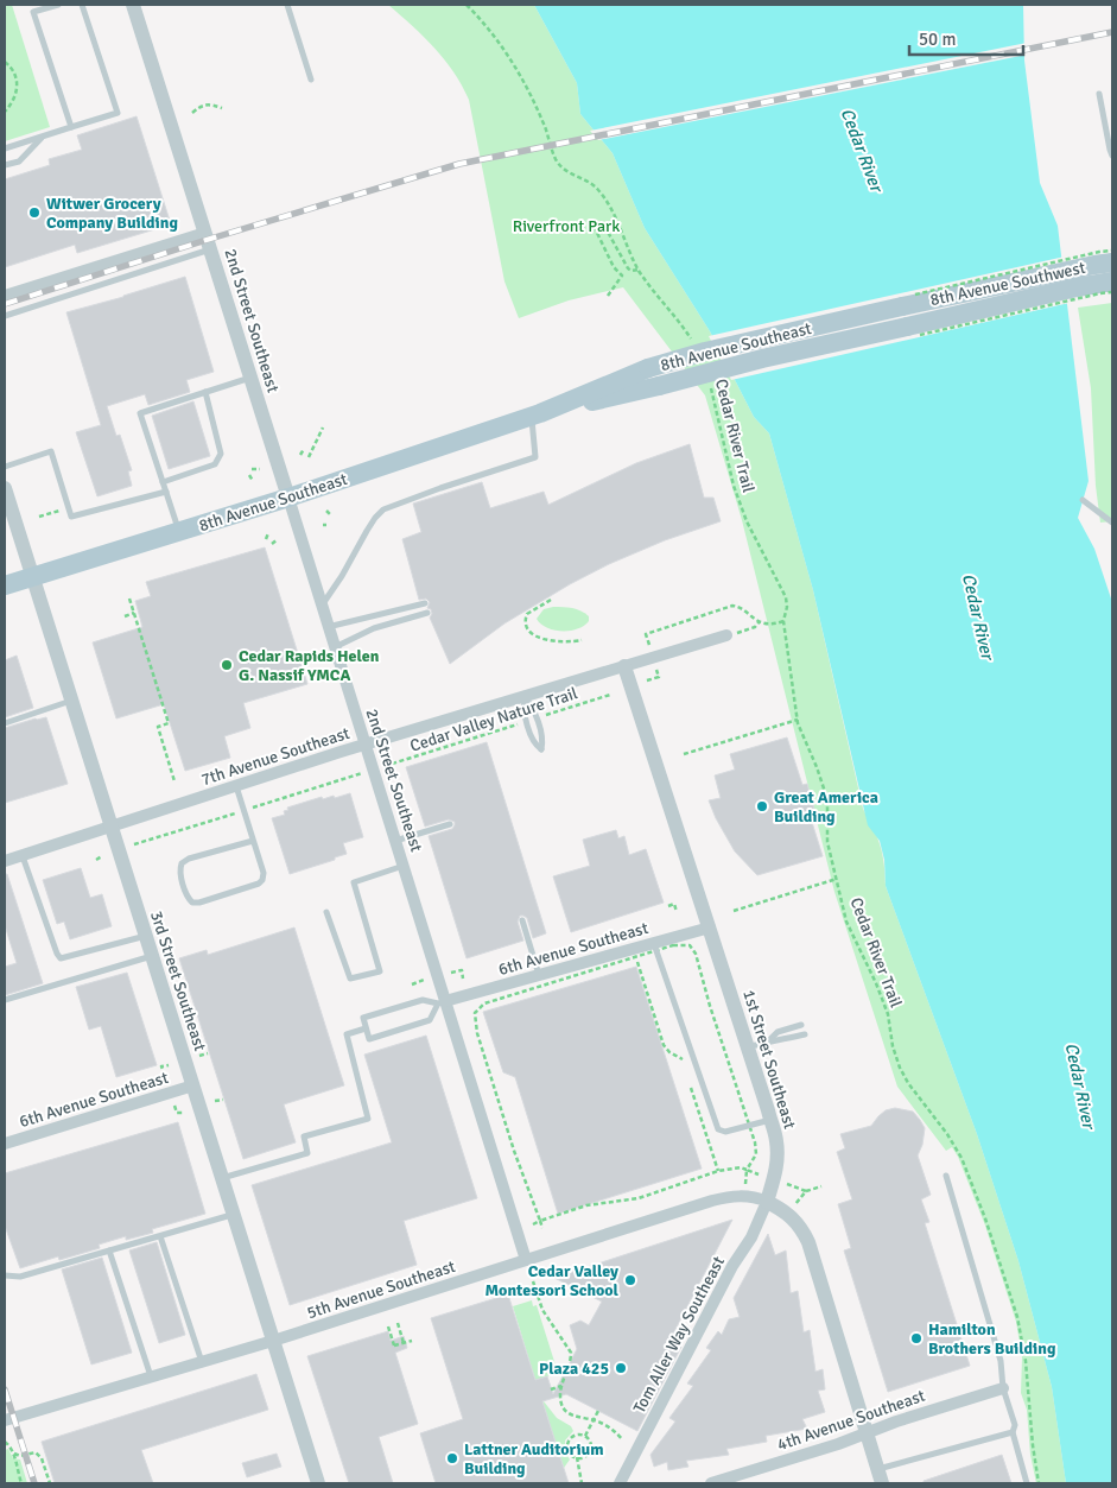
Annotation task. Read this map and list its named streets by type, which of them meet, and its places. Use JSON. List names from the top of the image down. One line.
{"streets":{"main road":["8th Avenue Southwest","8th Avenue Southeast"],"street":["2nd Street Southeast","7th Avenue Southeast","6th Avenue Southeast","3rd Street Southeast","1st Street Southeast","5th Avenue Southeast","Tom Aller Way Southeast","4th Avenue Southeast"],"path":["Cedar River Trail","Cedar Valley Nature Trail"]},"crossings":[["8th Avenue Southwest","8th Avenue Southeast"],["2nd Street Southeast","8th Avenue Southeast"],["2nd Street Southeast","7th Avenue Southeast"],["2nd Street Southeast","6th Avenue Southeast"],["2nd Street Southeast","5th Avenue Southeast"],["8th Avenue Southeast","3rd Street Southeast"],["7th Avenue Southeast","3rd Street Southeast"],["7th Avenue Southeast","1st Street Southeast"],["6th Avenue Southeast","3rd Street Southeast"],["6th Avenue Southeast","1st Street Southeast"],["3rd Street Southeast","5th Avenue Southeast"],["1st Street Southeast","5th Avenue Southeast"],["1st Street Southeast","Tom Aller Way Southeast"],["5th Avenue Southeast","Tom Aller Way Southeast"]],"water":["Cedar River"],"parks":["Riverfront Park"],"places":["Witwer Grocery Company Building","Cedar Rapids Helen G. Nassif YMCA","Great America Building","Cedar Valley Montessori School","Hamilton Brothers Building","Plaza 425","Lattner Auditorium Building"],"scale_bar":"50 m"}
